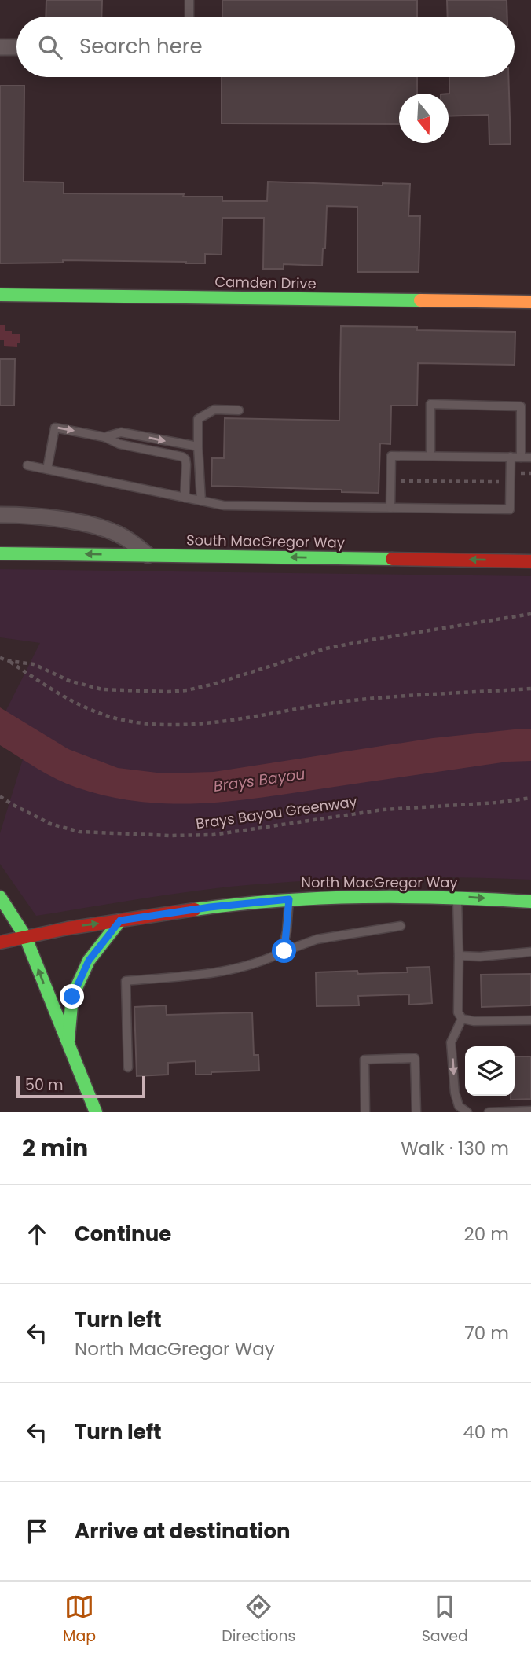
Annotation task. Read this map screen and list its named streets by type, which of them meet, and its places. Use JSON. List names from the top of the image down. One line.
{"streets":{"main road":["Camden Drive","South MacGregor Way","North MacGregor Way"],"path":["Brays Bayou Greenway"]},"one_way":["South MacGregor Way"],"water":["Brays Bayou"],"scale_bar":"50 m","north":"bottom","page":{"search":"Search here","scale":"50 m","heading":["2 min","Walk · 130 m"],"list":[["Continue","20 m"],["Turn left","North MacGregor Way","70 m"],["Turn left","40 m"],"Arrive at destination"],"nav":["Map","Directions","Saved"]}}
